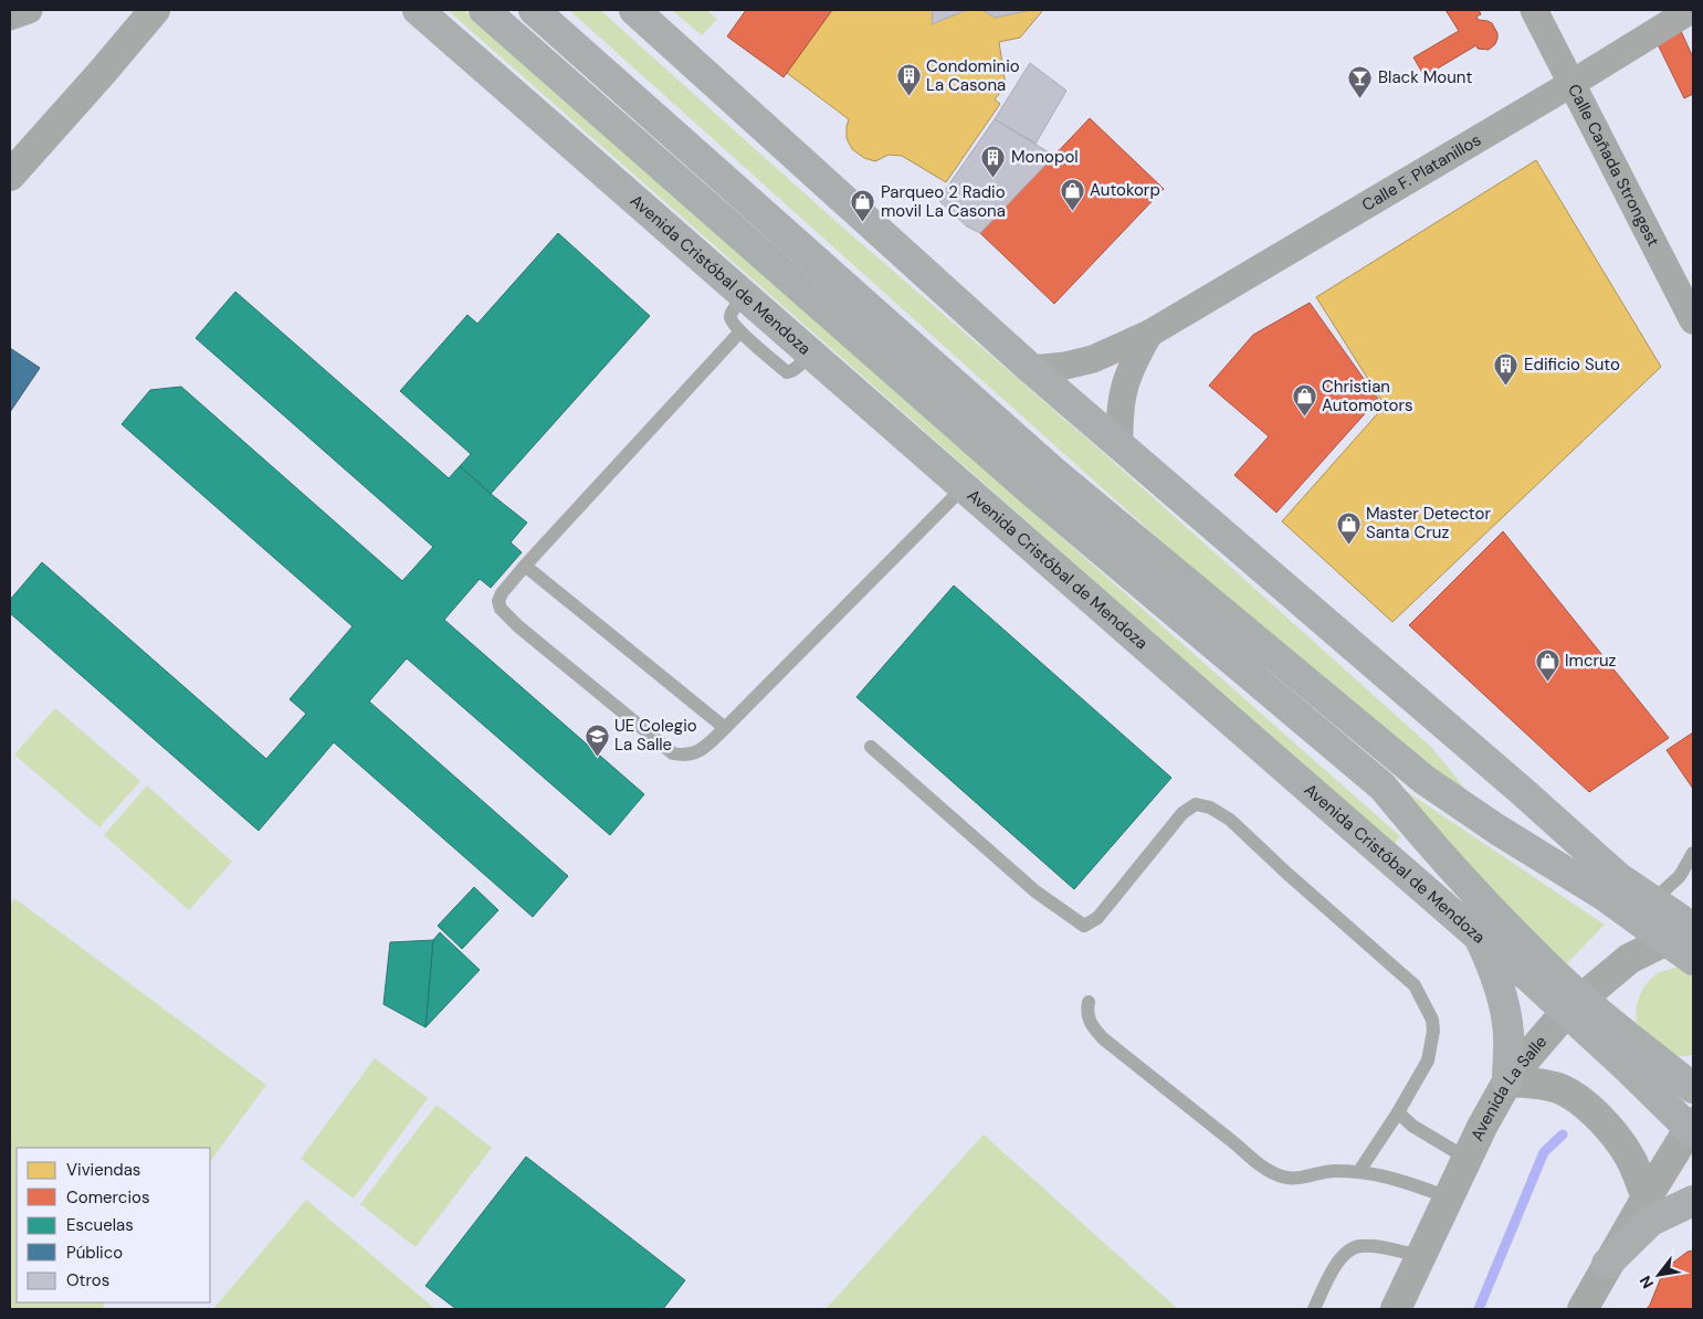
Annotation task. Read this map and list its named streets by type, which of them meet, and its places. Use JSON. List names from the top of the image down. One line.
{"streets":{"main road":["Avenida Cristóbal de Mendoza","Avenida La Salle"],"street":["Calle Cañada Strongest","Calle F. Platanillos"]},"crossings":[["Calle Cañada Strongest","Calle F. Platanillos"],["Avenida Cristóbal de Mendoza","Avenida La Salle"]],"places":{"building":["Condominio La Casona","Monopol","Edificio Suto"],"bar":["Black Mount"],"shop":["Autokorp","Parqueo 2 Radio movil La Casona","Christian Automotors","Master Detector Santa Cruz","Imcruz"],"school or university":["UE Colegio La Salle"]},"legend":["Viviendas","Comercios","Escuelas","Público","Otros"],"north":"bottom left"}
